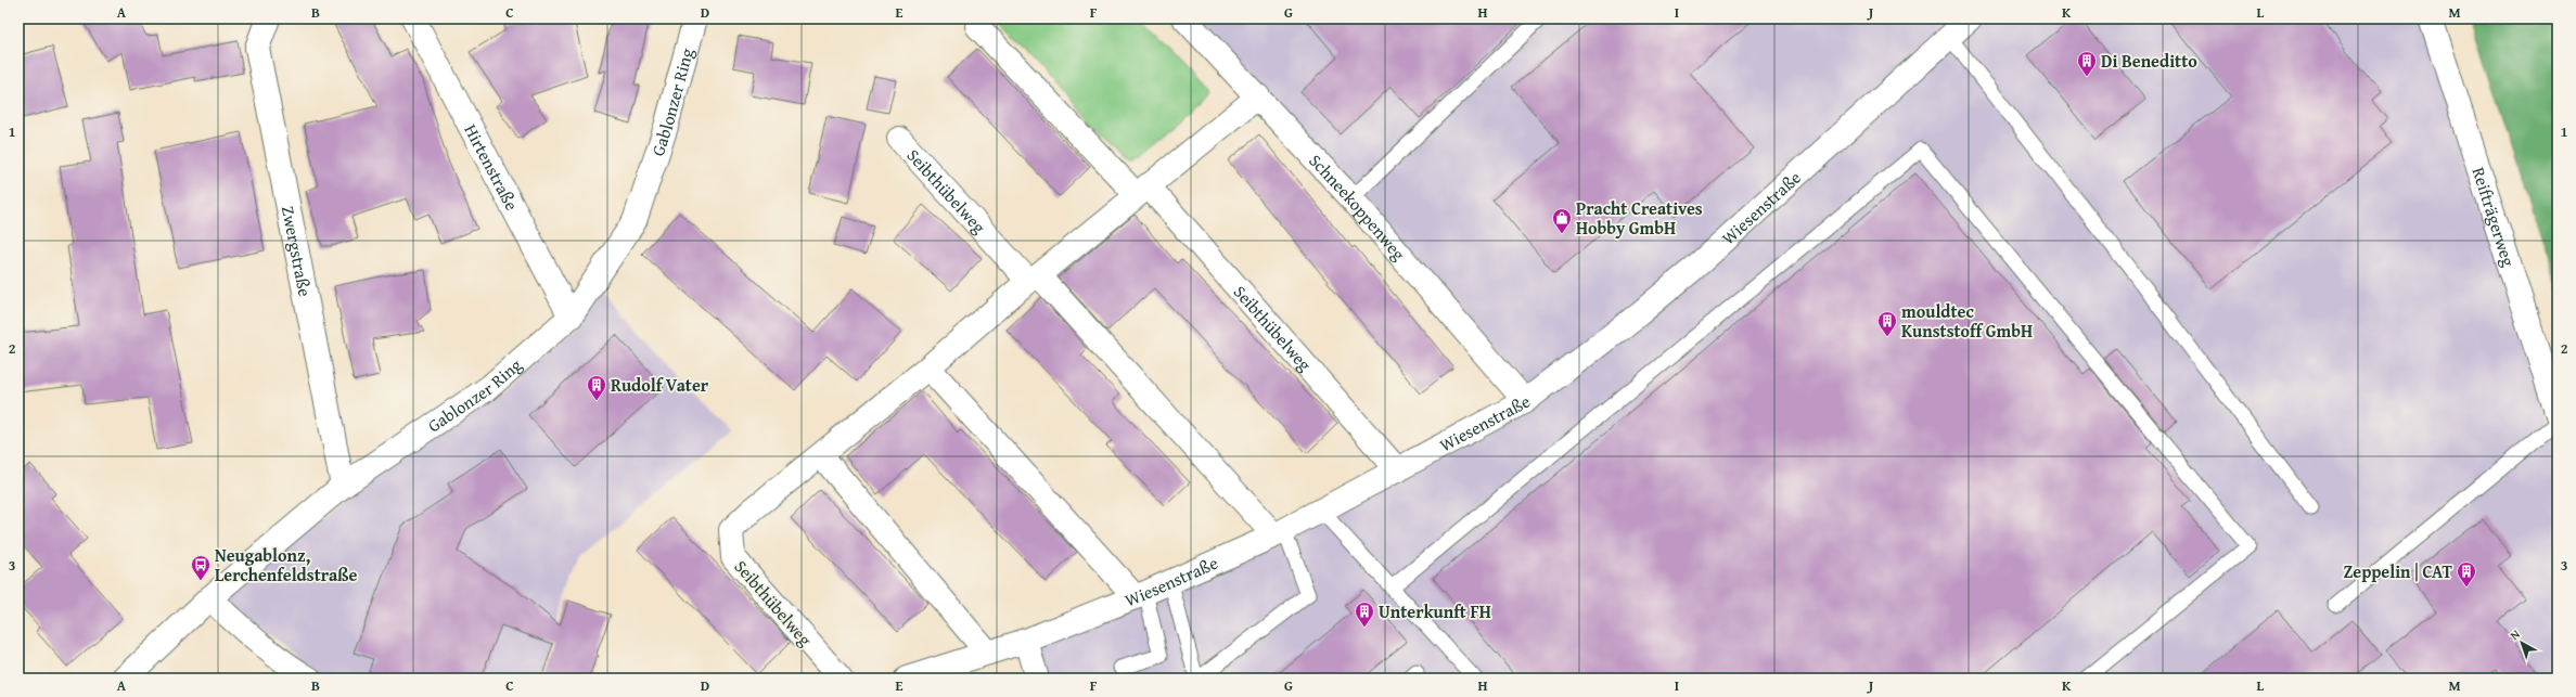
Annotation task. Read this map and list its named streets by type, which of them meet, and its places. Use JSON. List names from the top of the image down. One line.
{"streets":{"street":["Gablonzer Ring","Hirtenstraße","Seibthübelweg","Schneekoppenweg","Wiesenstraße","Reifträgerweg","Zwergstraße"]},"crossings":[["Gablonzer Ring","Hirtenstraße"],["Gablonzer Ring","Zwergstraße"],["Seibthübelweg","Schneekoppenweg"],["Seibthübelweg","Wiesenstraße"],["Schneekoppenweg","Wiesenstraße"]],"places":{"building":["Di Beneditto","mouldtec Kunststoff GmbH","Rudolf Vater","Zeppelin | CAT","Unterkunft FH"],"shop":["Pracht Creatives Hobby GmbH"],"bus stop":["Neugablonz, Lerchenfeldstraße"]},"north":"top left","grid":{"columns":["A","B","C","D","E","F","G","H","I","J","K","L","M"],"rows":["1","2","3"]}}
